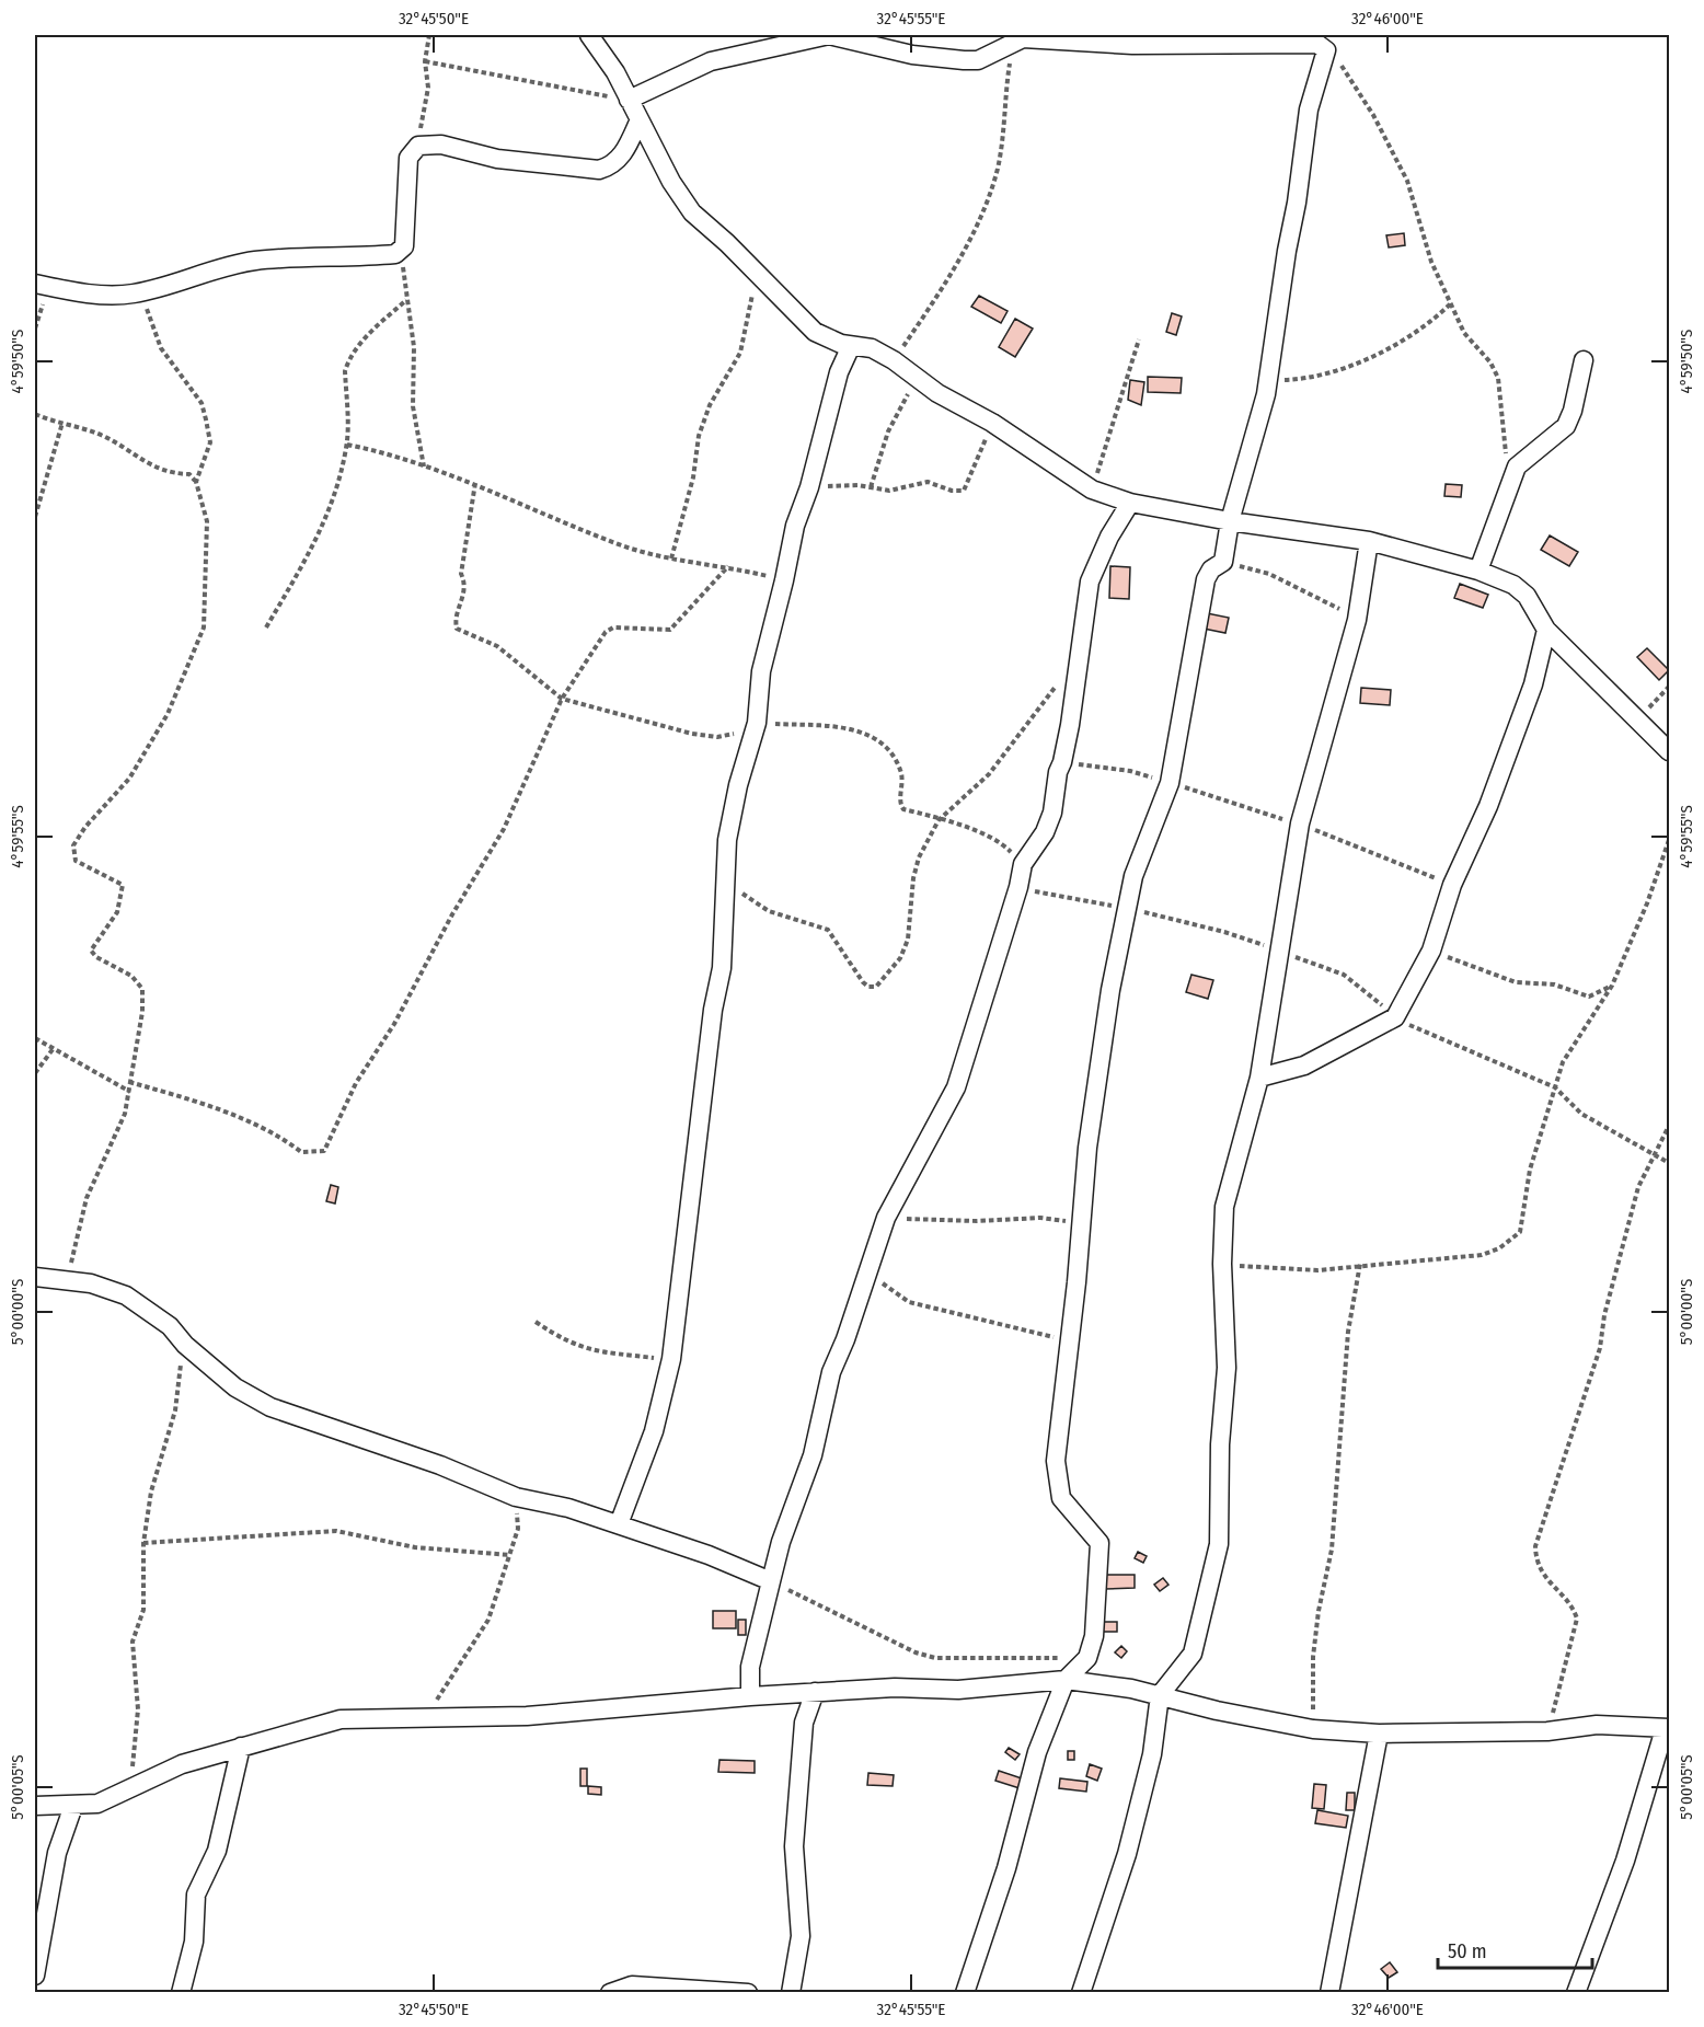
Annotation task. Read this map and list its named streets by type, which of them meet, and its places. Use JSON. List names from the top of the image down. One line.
{"scale_bar":"50 m","coordinates":["32°45'50\"E","32°45'55\"E","32°46'00\"E","4°59'50\"S","4°59'55\"S","5°00'00\"S","5°00'05\"S"]}
